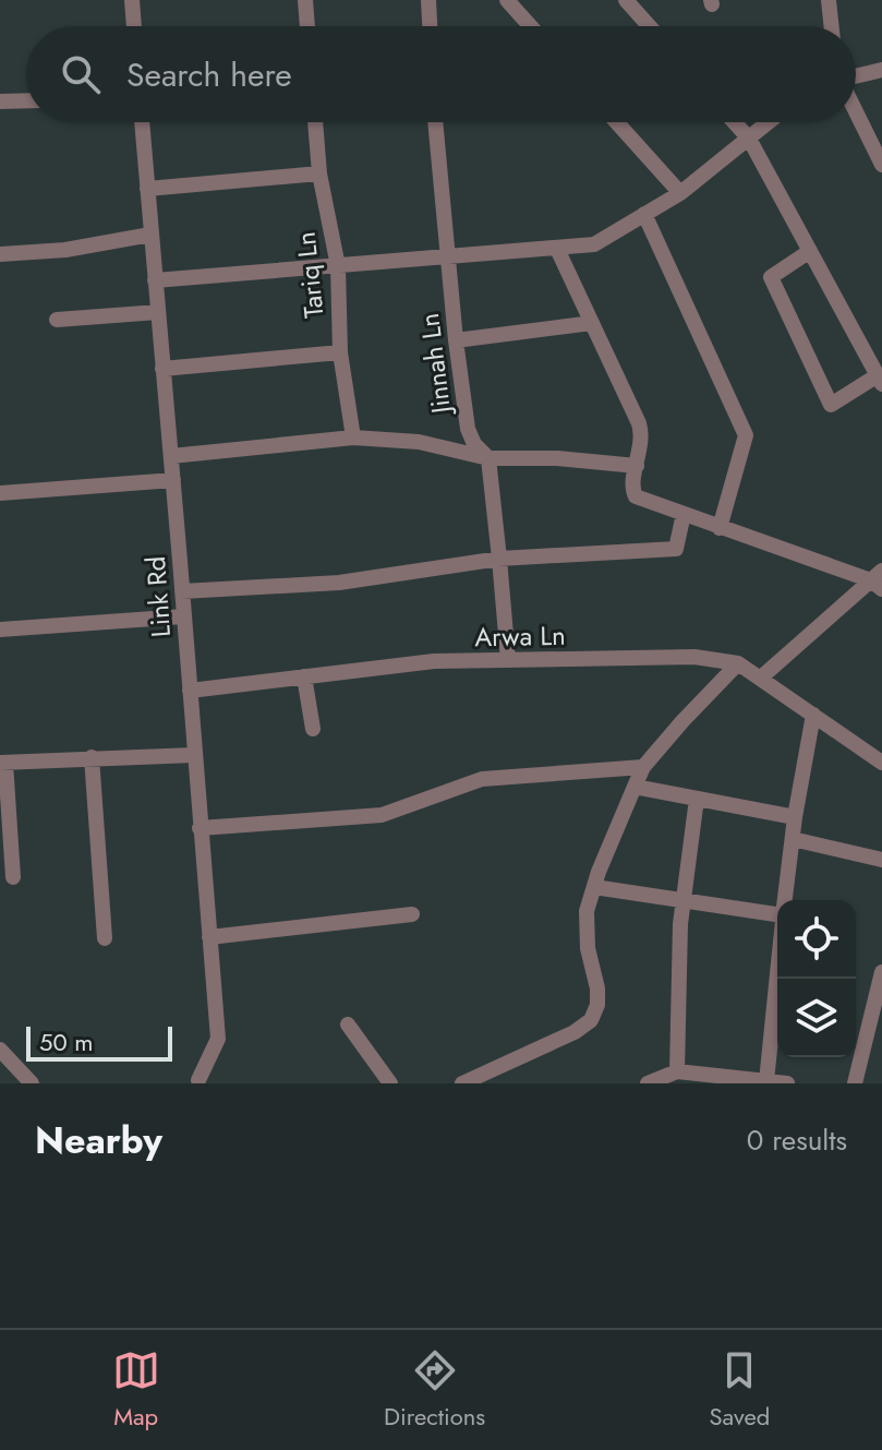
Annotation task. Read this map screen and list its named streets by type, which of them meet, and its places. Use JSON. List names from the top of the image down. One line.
{"streets":{"street":["Tariq Ln","Jinnah Ln","Link Rd","Arwa Ln"]},"crossings":[["Jinnah Ln","Arwa Ln"],["Link Rd","Arwa Ln"]],"scale_bar":"50 m","page":{"search":"Search here","scale":"50 m","heading":["Nearby","0 results"],"nav":["Map","Directions","Saved"]}}
